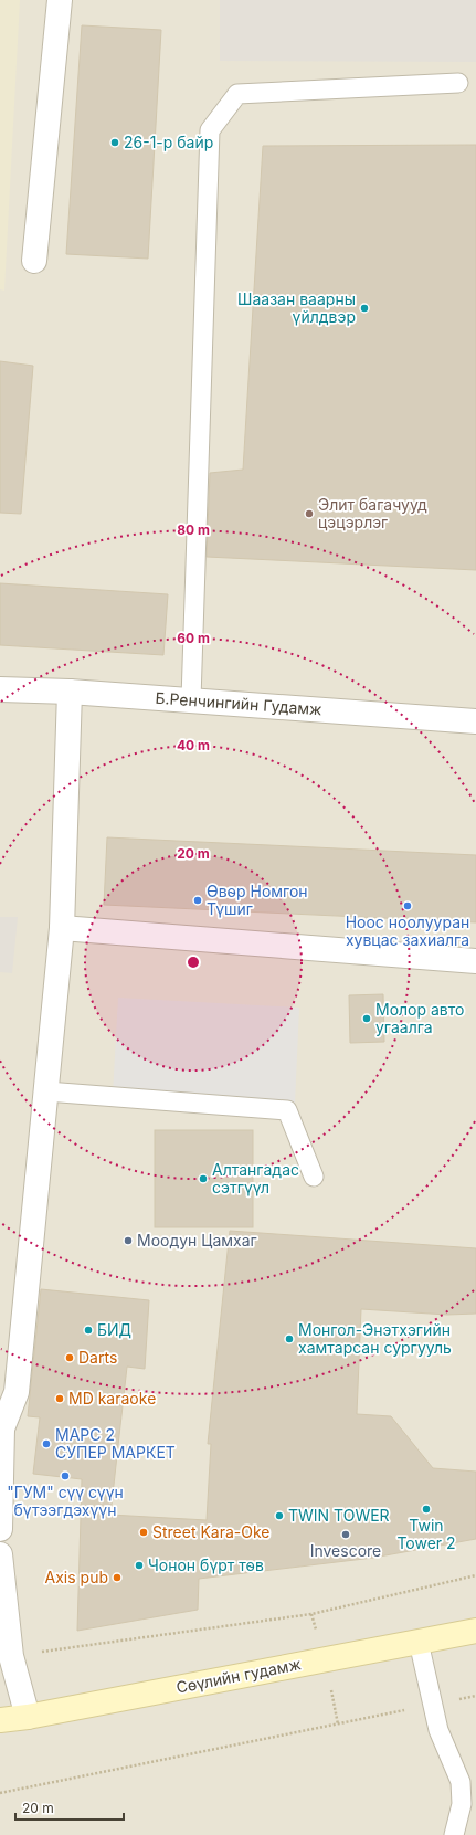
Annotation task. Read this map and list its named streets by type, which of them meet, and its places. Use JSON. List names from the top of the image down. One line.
{"streets":{"main road":["Сөүлийн гудамж"],"street":["Б.Ренчингийн Гудамж"]},"places":["26-1-р байр","Шаазан ваарны үйлдвэр","Элит багачууд цэцэрлэг","Өвөр Номгон Түшиг","Ноос ноолууран хувцас захиалга","Молор авто угаалга","Алтангадас сэтгүүл","Моодун Цамхаг","БИД","Монгол-Энэтхэгийн хамтарсан сургууль","Darts","MD karaoke","МАРС 2 СУПЕР МАРКЕТ","\"ГУМ\" сүү сүүн бүтээгдэхүүн","Twin Tower 2","TWIN TOWER","Street Kara-Oke","Invescore","Чонон бүрт төв","Axis pub"],"scale_bar":"20 m","rings":["80 m","60 m","40 m","20 m"]}
